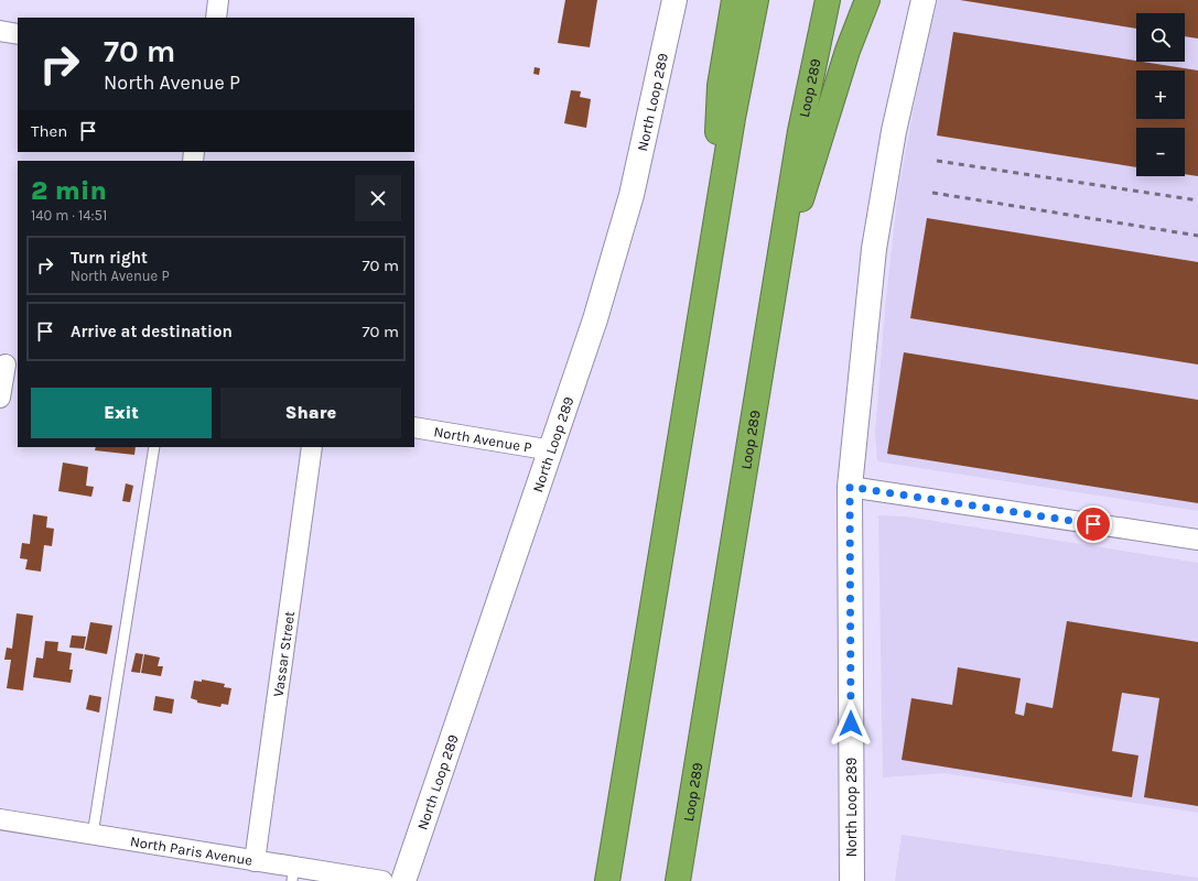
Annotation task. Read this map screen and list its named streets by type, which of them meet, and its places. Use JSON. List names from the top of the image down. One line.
{"streets":{"highway":["Loop 289"],"main road":["North Loop 289"],"street":["North Avenue P","Vassar Street","North Paris Avenue"]},"crossings":[["North Loop 289","North Avenue P"],["Vassar Street","North Paris Avenue"]],"page":{"map_buttons":["+","−"],"turn":["70 m","North Avenue P"],"then":"Then","heading":["2 min","140 m · 14:51"],"list":[{"name":"Turn right","note":"North Avenue P","value":"70 m"},{"name":"Arrive at destination","value":"70 m"}],"buttons":["Exit","Share"]}}
